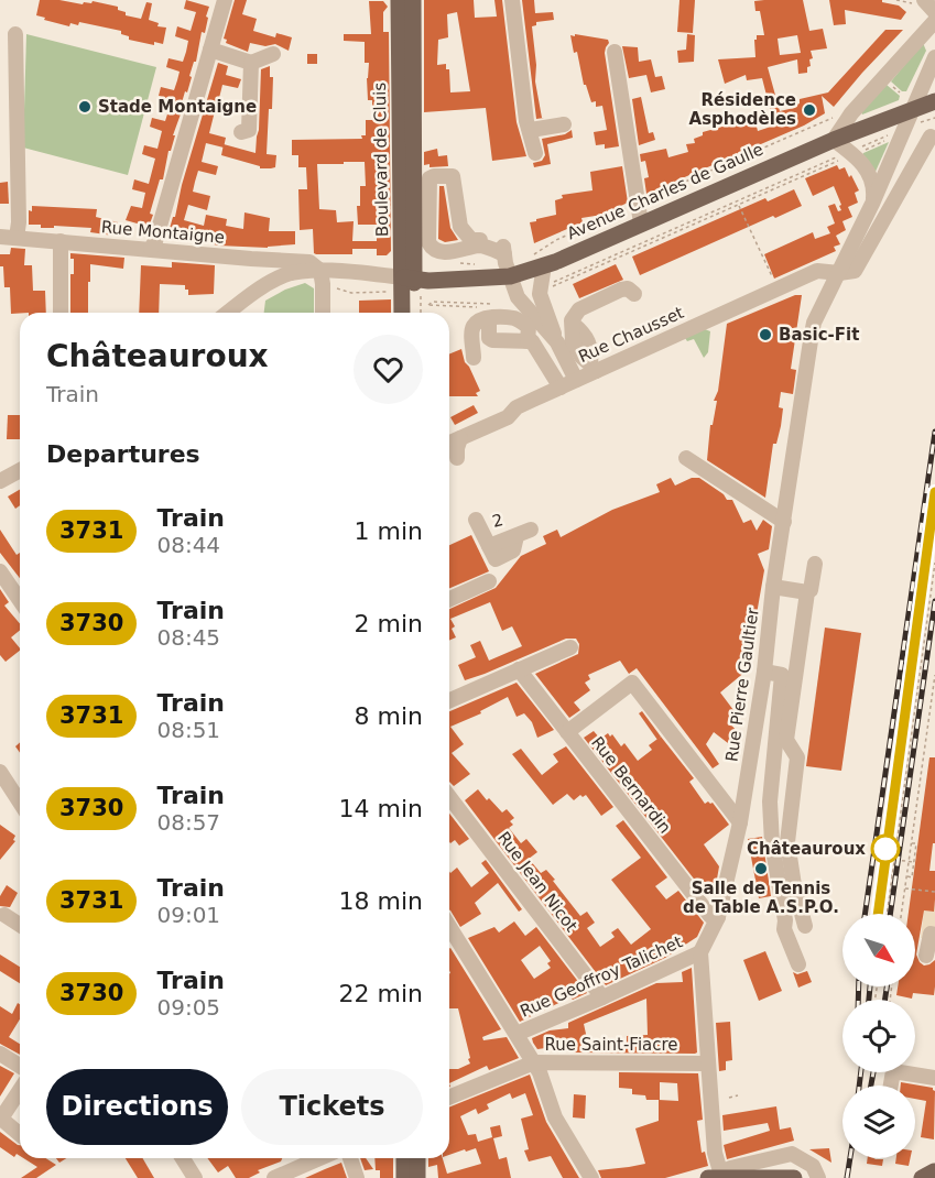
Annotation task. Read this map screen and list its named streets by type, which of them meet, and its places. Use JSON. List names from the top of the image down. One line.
{"streets":{"main road":["Boulevard de Cluis","Avenue Charles de Gaulle"],"street":["Rue Montaigne","Rue Chausset","Rue Pierre Gaultier","Rue Bernardin","Rue Jean Nicot","Rue Geoffroy Talichet","Rue Saint-Fiacre"]},"crossings":[["Boulevard de Cluis","Avenue Charles de Gaulle"],["Avenue Charles de Gaulle","Rue Pierre Gaultier"],["Rue Chausset","Rue Pierre Gaultier"],["Rue Pierre Gaultier","Rue Bernardin"],["Rue Pierre Gaultier","Rue Geoffroy Talichet"],["Rue Jean Nicot","Rue Geoffroy Talichet"]],"places":["Stade Montaigne","Résidence Asphodèles","Basic-Fit","Châteauroux","Salle de Tennis de Table A.S.P.O."],"north":"bottom right","page":{"heading":[["Châteauroux","Train"],"Departures"],"list":[{"mark":"3731","name":"Train","note":"08:44","value":"1 min"},{"mark":"3730","name":"Train","note":"08:45","value":"2 min"},{"mark":"3731","name":"Train","note":"08:51","value":"8 min"},{"mark":"3730","name":"Train","note":"08:57","value":"14 min"},{"mark":"3731","name":"Train","note":"09:01","value":"18 min"},{"mark":"3730","name":"Train","note":"09:05","value":"22 min"}],"buttons":["Directions","Tickets"]}}
